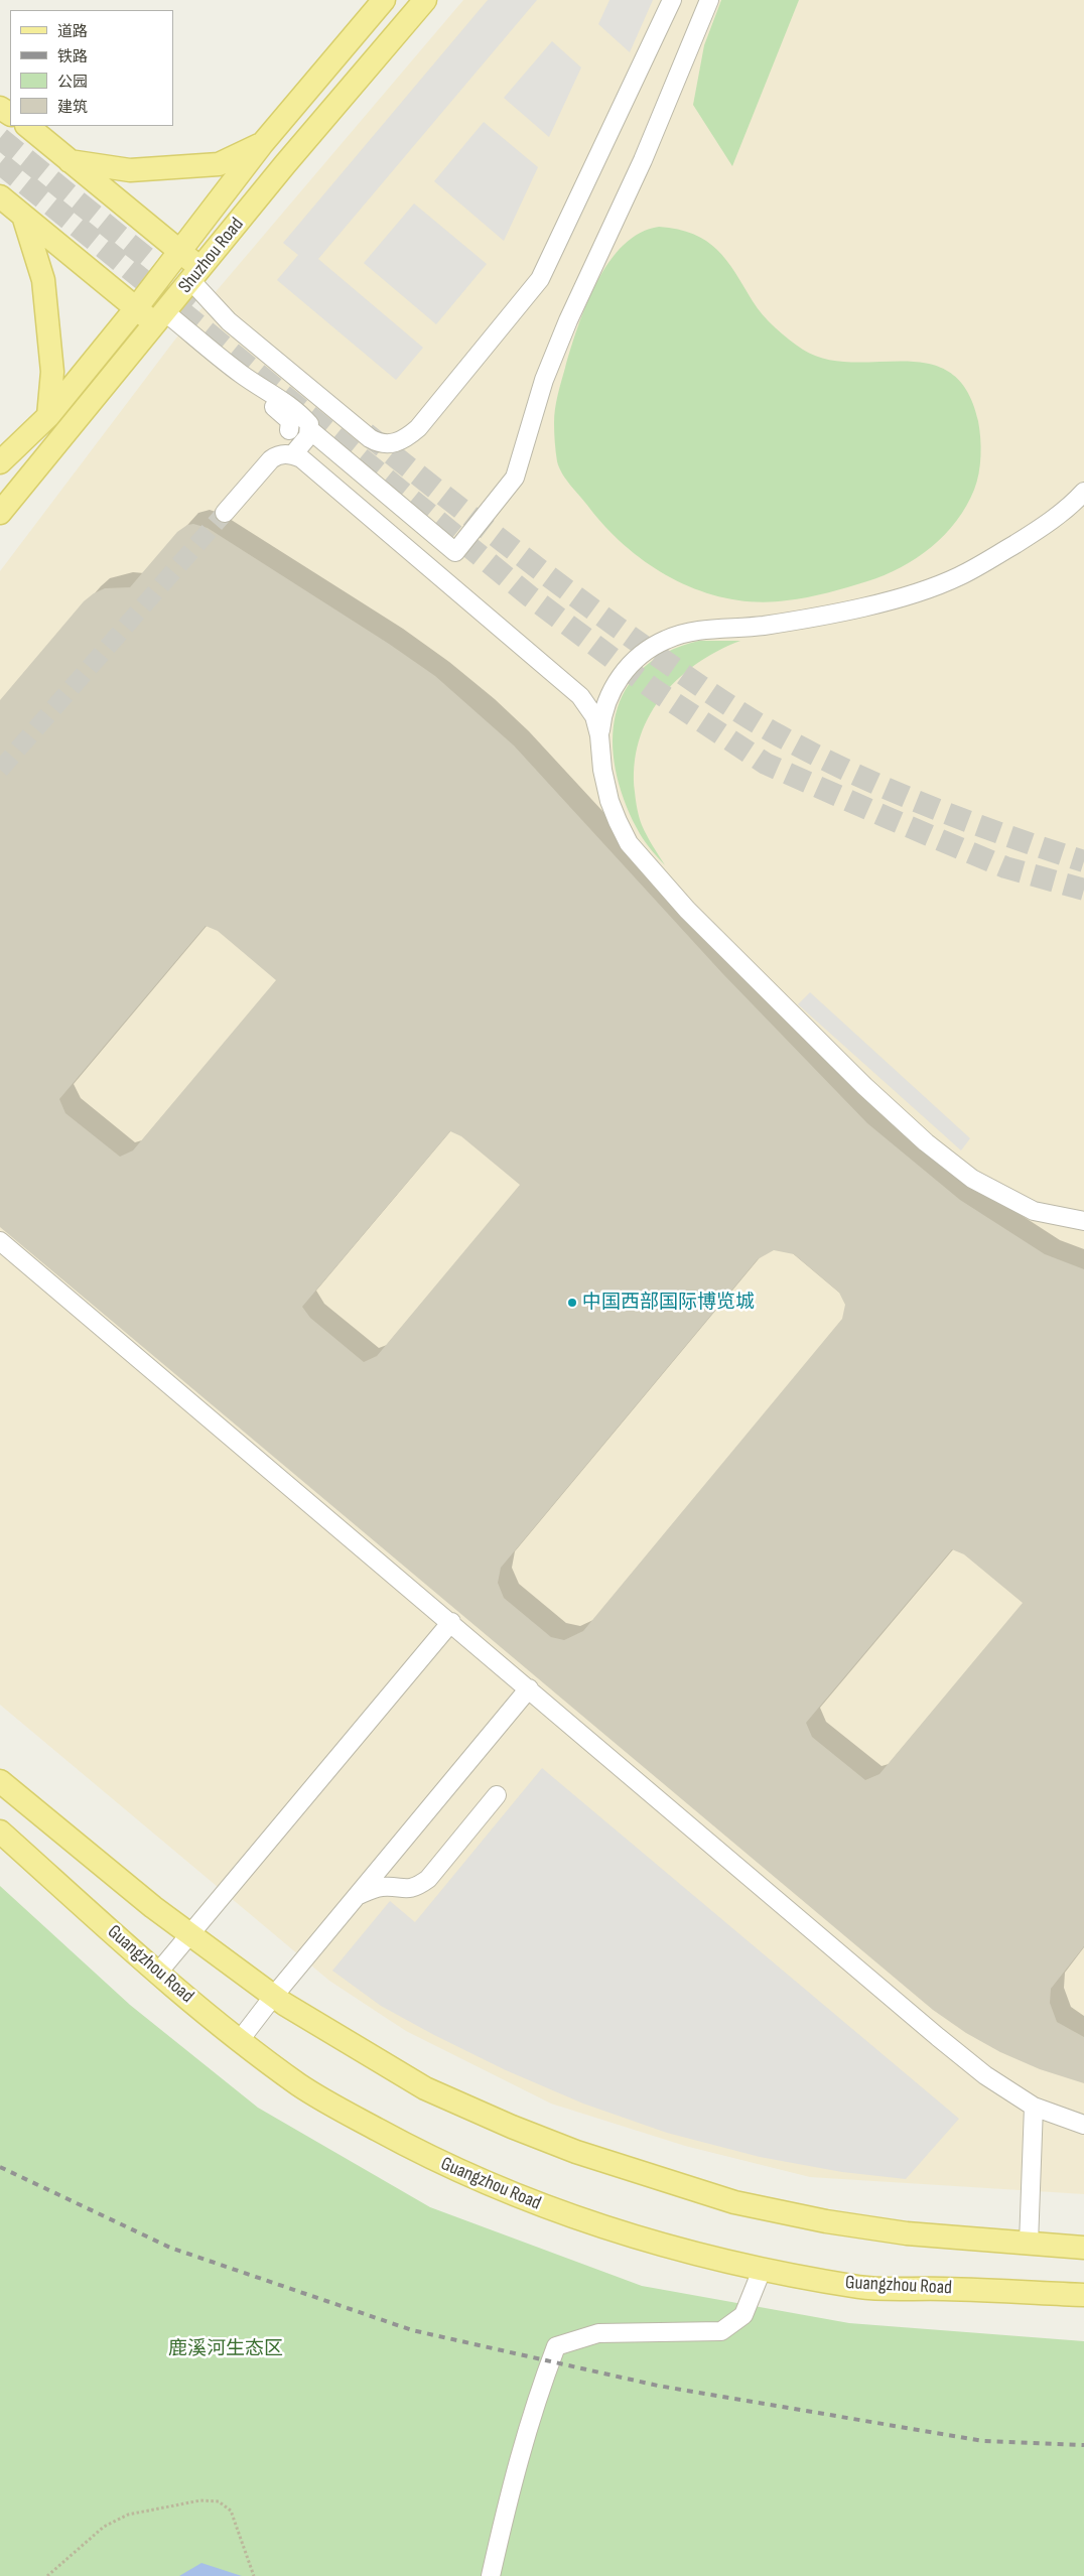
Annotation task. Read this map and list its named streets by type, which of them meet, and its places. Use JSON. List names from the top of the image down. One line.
{"streets":{"main road":["Shuzhou Road","Guangzhou Road"]},"parks":["鹿溪河生态区"],"places":["中国西部国际博览城"],"legend":["道路","铁路","公园","建筑"]}
